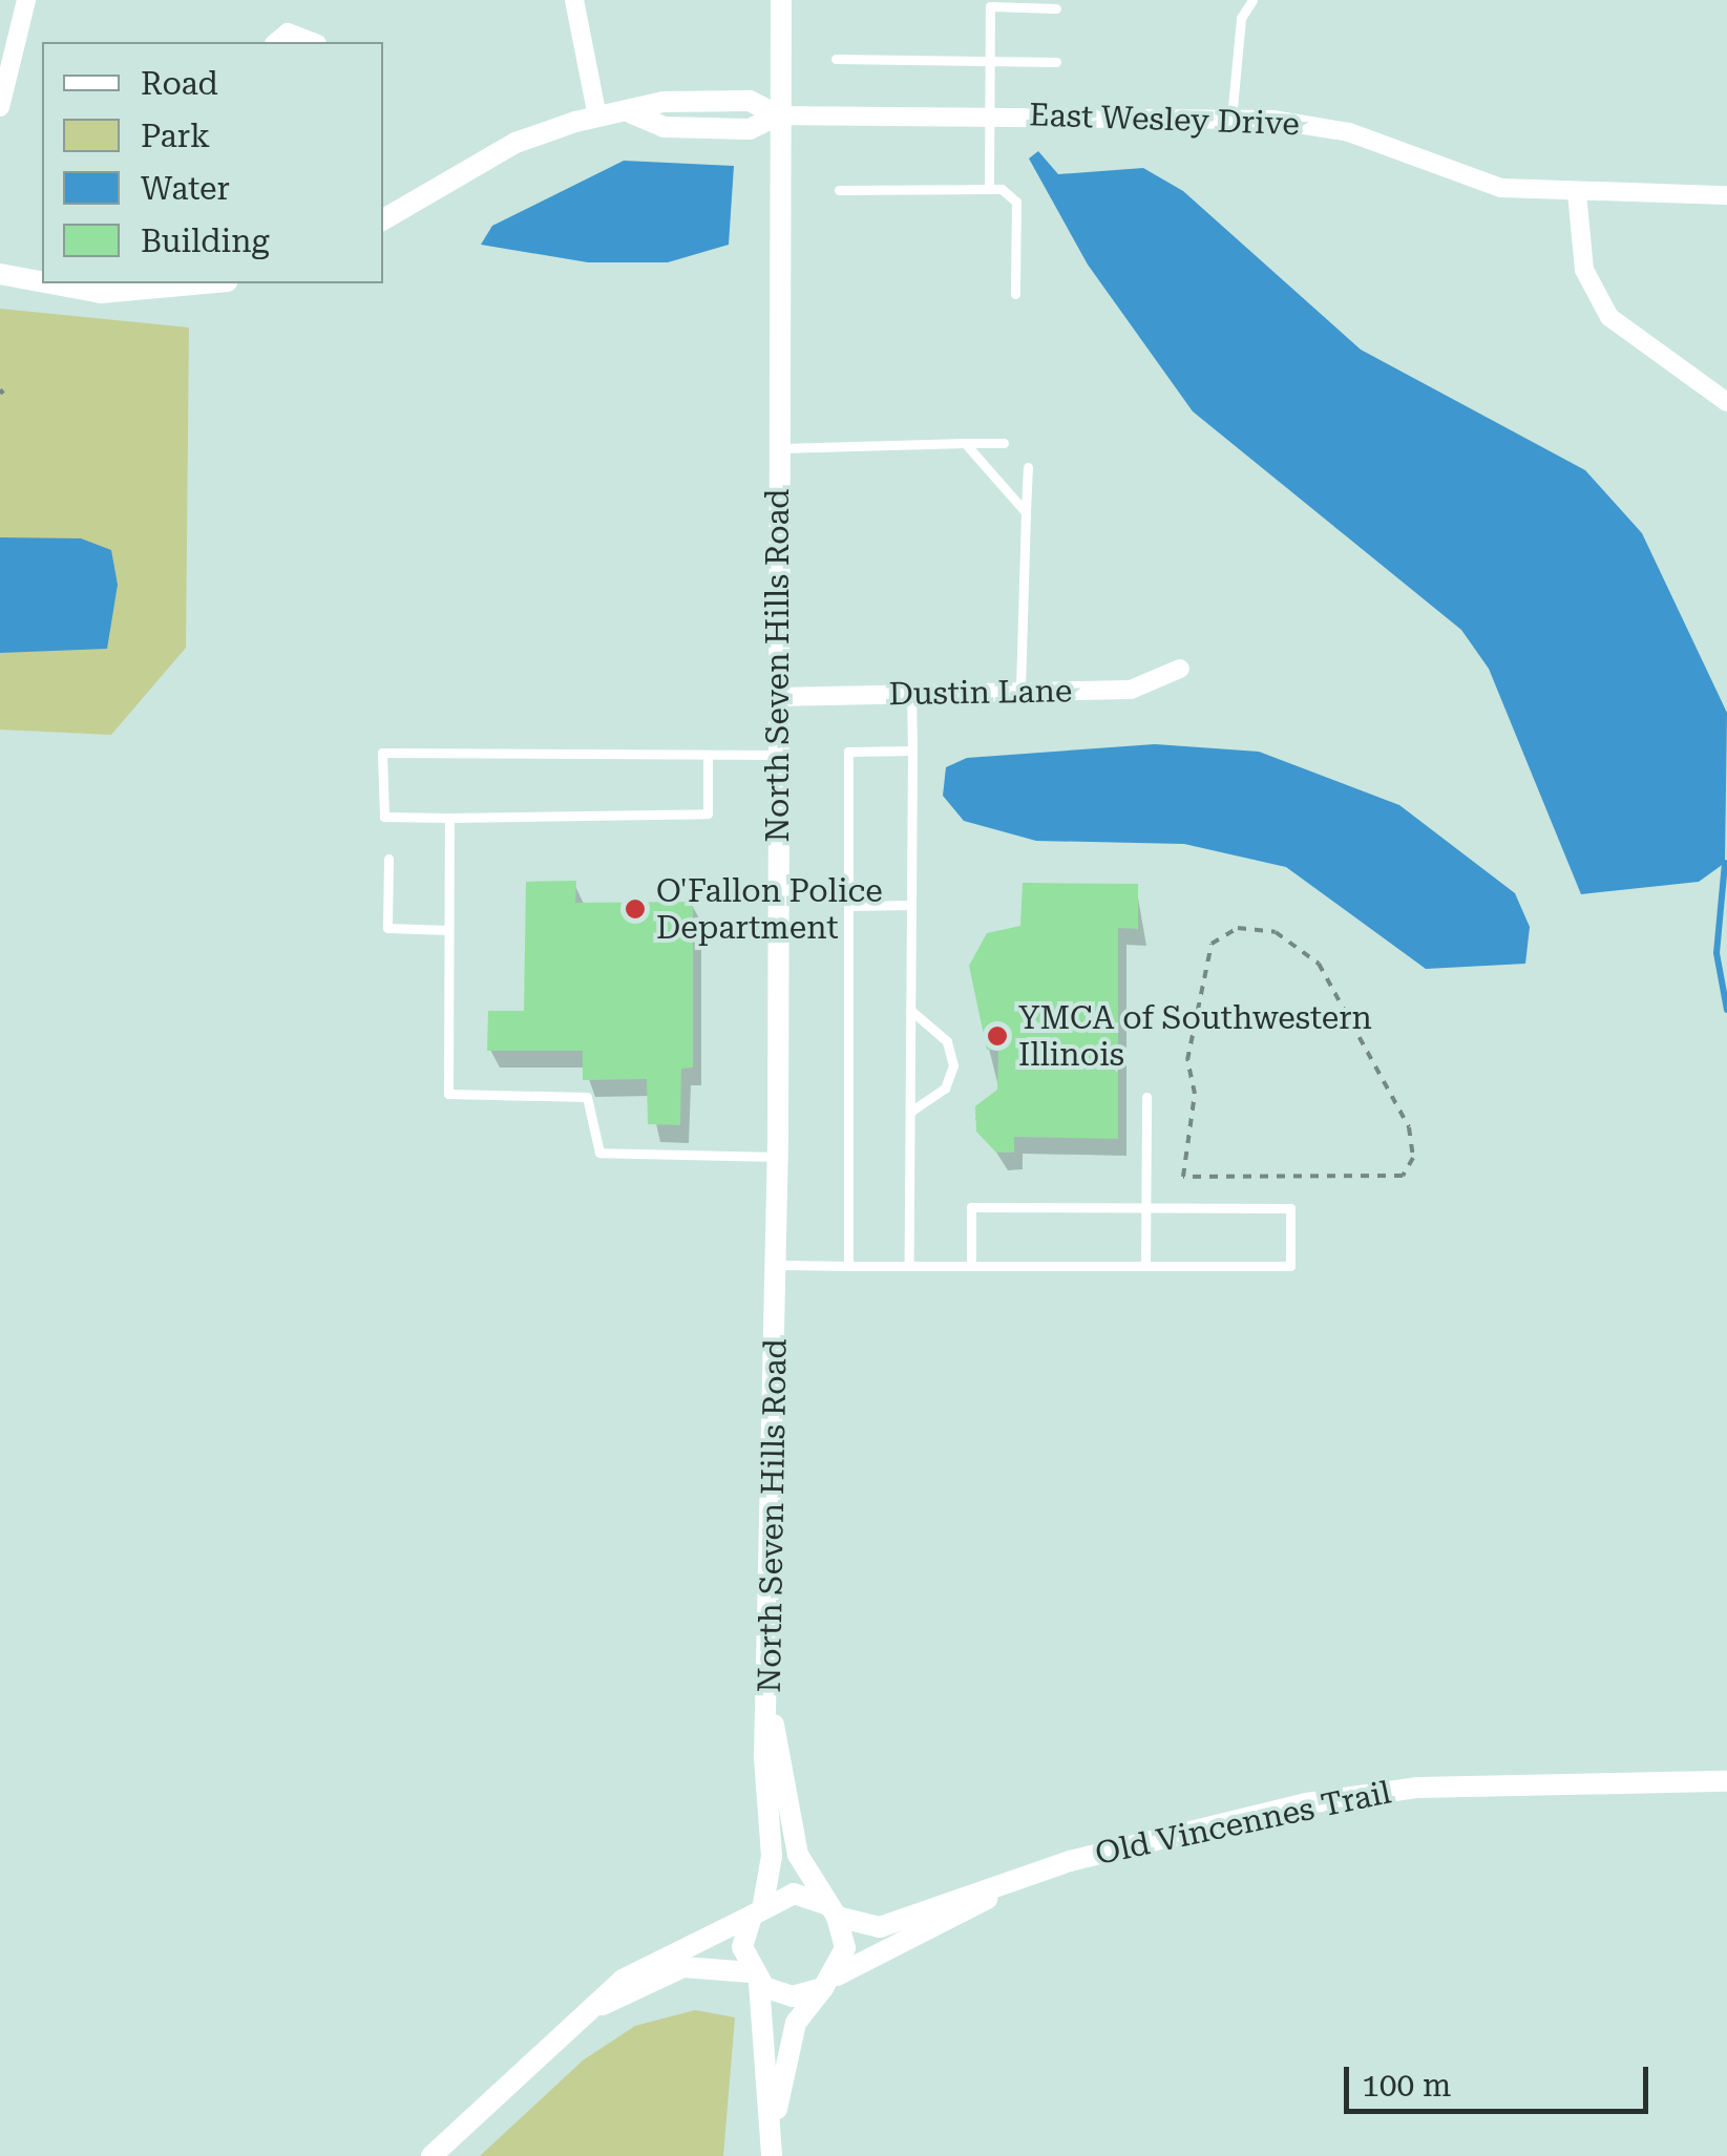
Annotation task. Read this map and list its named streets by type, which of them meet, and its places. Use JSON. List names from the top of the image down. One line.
{"streets":{"street":["East Wesley Drive","North Seven Hills Road","Dustin Lane","Old Vincennes Trail"]},"crossings":[["East Wesley Drive","North Seven Hills Road"],["North Seven Hills Road","Dustin Lane"],["North Seven Hills Road","Old Vincennes Trail"]],"places":["O'Fallon Police Department","YMCA of Southwestern Illinois"],"legend":["Road","Park","Water","Building"],"scale_bar":"100 m"}
